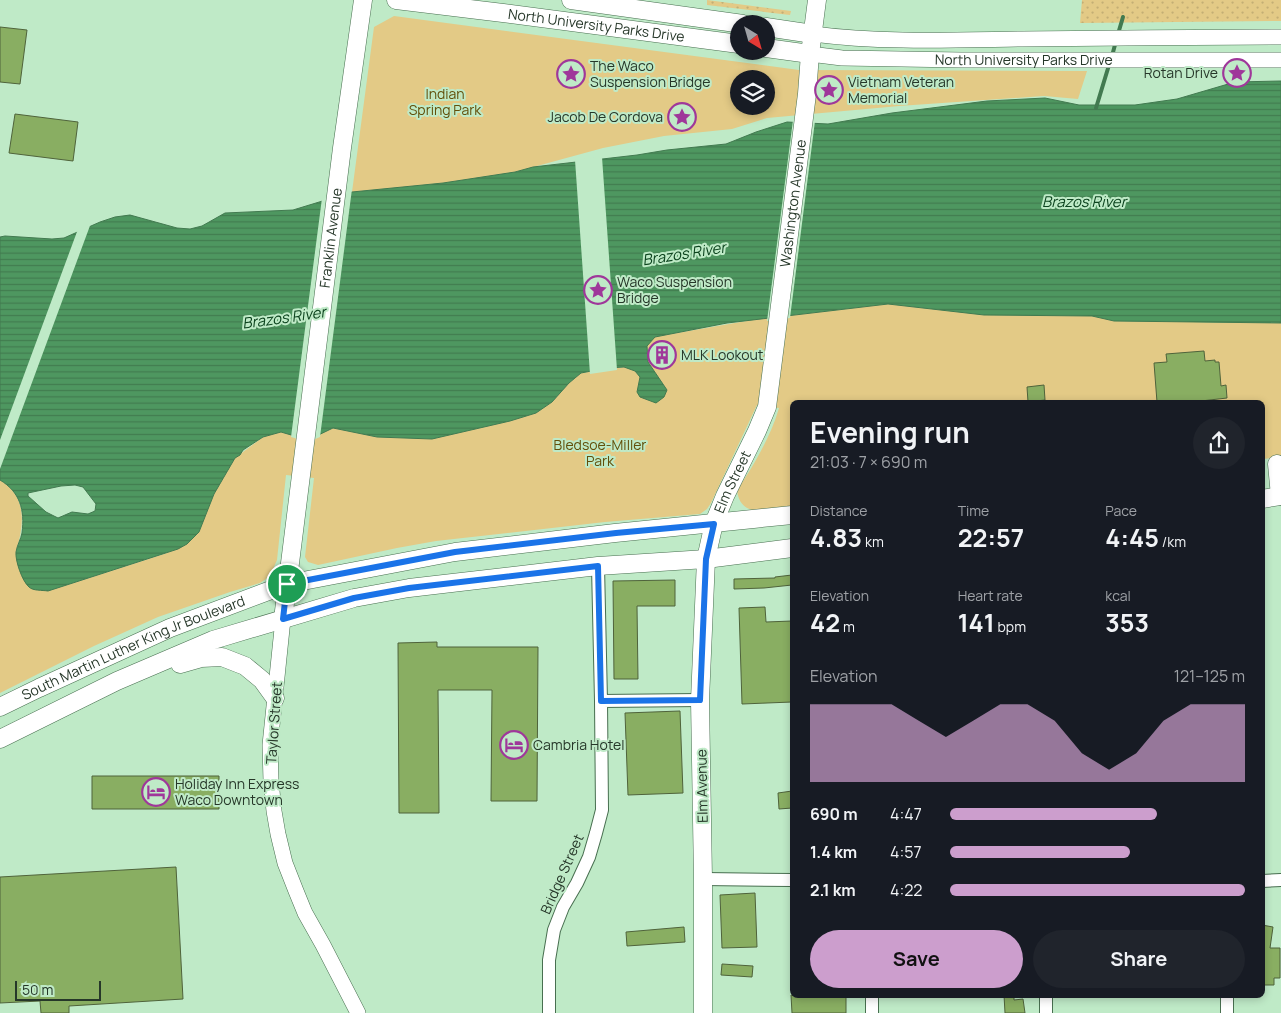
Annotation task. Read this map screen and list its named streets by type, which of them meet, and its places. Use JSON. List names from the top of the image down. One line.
{"streets":{"main road":["North University Parks Drive","Washington Avenue","Franklin Avenue","Elm Street","South Martin Luther King Jr Boulevard","Taylor Street","Elm Avenue"],"street":["Bridge Street"]},"crossings":[["North University Parks Drive","Washington Avenue"],["Washington Avenue","Elm Street"],["Franklin Avenue","Taylor Street"],["Elm Street","South Martin Luther King Jr Boulevard"],["Elm Street","Elm Avenue"],["South Martin Luther King Jr Boulevard","Taylor Street"],["South Martin Luther King Jr Boulevard","Elm Avenue"],["South Martin Luther King Jr Boulevard","Bridge Street"]],"water":["Brazos River"],"parks":["Indian Spring Park","Bledsoe-Miller Park"],"places":{"place":["Rotan Drive","The Waco Suspension Bridge","Vietnam Veteran Memorial","Jacob De Cordova","Waco Suspension Bridge"],"building":["MLK Lookout"],"hotel":["Cambria Hotel","Holiday Inn Express Waco Downtown"]},"scale_bar":"50 m","north":"bottom right","page":{"heading":["Evening run","21:03 · 7 × 690 m"],"stats":[["Distance","4.83 km"],["Time","22:57"],["Pace","4:45 /km"],["Elevation","42 m"],["Heart rate","141 bpm"],["kcal","353"]],"chart":["Elevation","121–125 m"],"list":[{"name":"690 m","note":"4:47"},{"name":"1.4 km","note":"4:57"},{"name":"2.1 km","note":"4:22"}],"buttons":["Save","Share"],"scale":"50 m"}}
